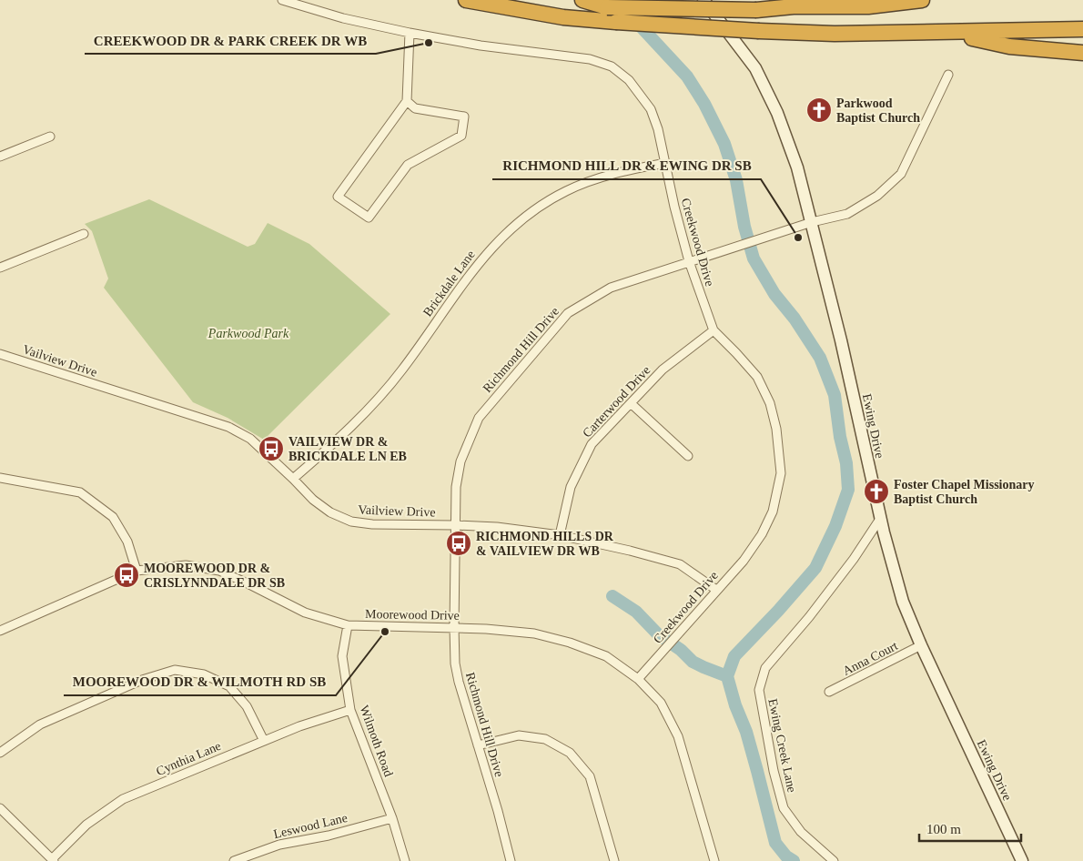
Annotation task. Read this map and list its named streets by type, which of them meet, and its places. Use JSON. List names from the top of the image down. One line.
{"streets":{"main road":["Ewing Drive"],"street":["Creekwood Drive","Brickdale Lane","Richmond Hill Drive","Vailview Drive","Carterwood Drive","Moorewood Drive","Anna Court","Wilmoth Road","Ewing Creek Lane","Cynthia Lane","Leswood Lane"]},"crossings":[["Creekwood Drive","Brickdale Lane"],["Creekwood Drive","Richmond Hill Drive"],["Creekwood Drive","Vailview Drive"],["Creekwood Drive","Carterwood Drive"],["Creekwood Drive","Moorewood Drive"],["Brickdale Lane","Vailview Drive"],["Richmond Hill Drive","Vailview Drive"],["Richmond Hill Drive","Ewing Drive"],["Richmond Hill Drive","Moorewood Drive"],["Vailview Drive","Carterwood Drive"],["Ewing Drive","Anna Court"],["Ewing Drive","Ewing Creek Lane"],["Moorewood Drive","Wilmoth Road"],["Wilmoth Road","Cynthia Lane"],["Wilmoth Road","Leswood Lane"]],"parks":["Parkwood Park"],"places":{"other":["CREEKWOOD DR & PARK CREEK DR WB","RICHMOND HILL DR & EWING DR SB","MOOREWOOD DR & WILMOTH RD SB"],"church":["Parkwood Baptist Church","Foster Chapel Missionary Baptist Church"],"bus stop":["VAILVIEW DR & BRICKDALE LN EB","RICHMOND HILLS DR & VAILVIEW DR WB","MOOREWOOD DR & CRISLYNNDALE DR SB"]},"scale_bar":"100 m"}
